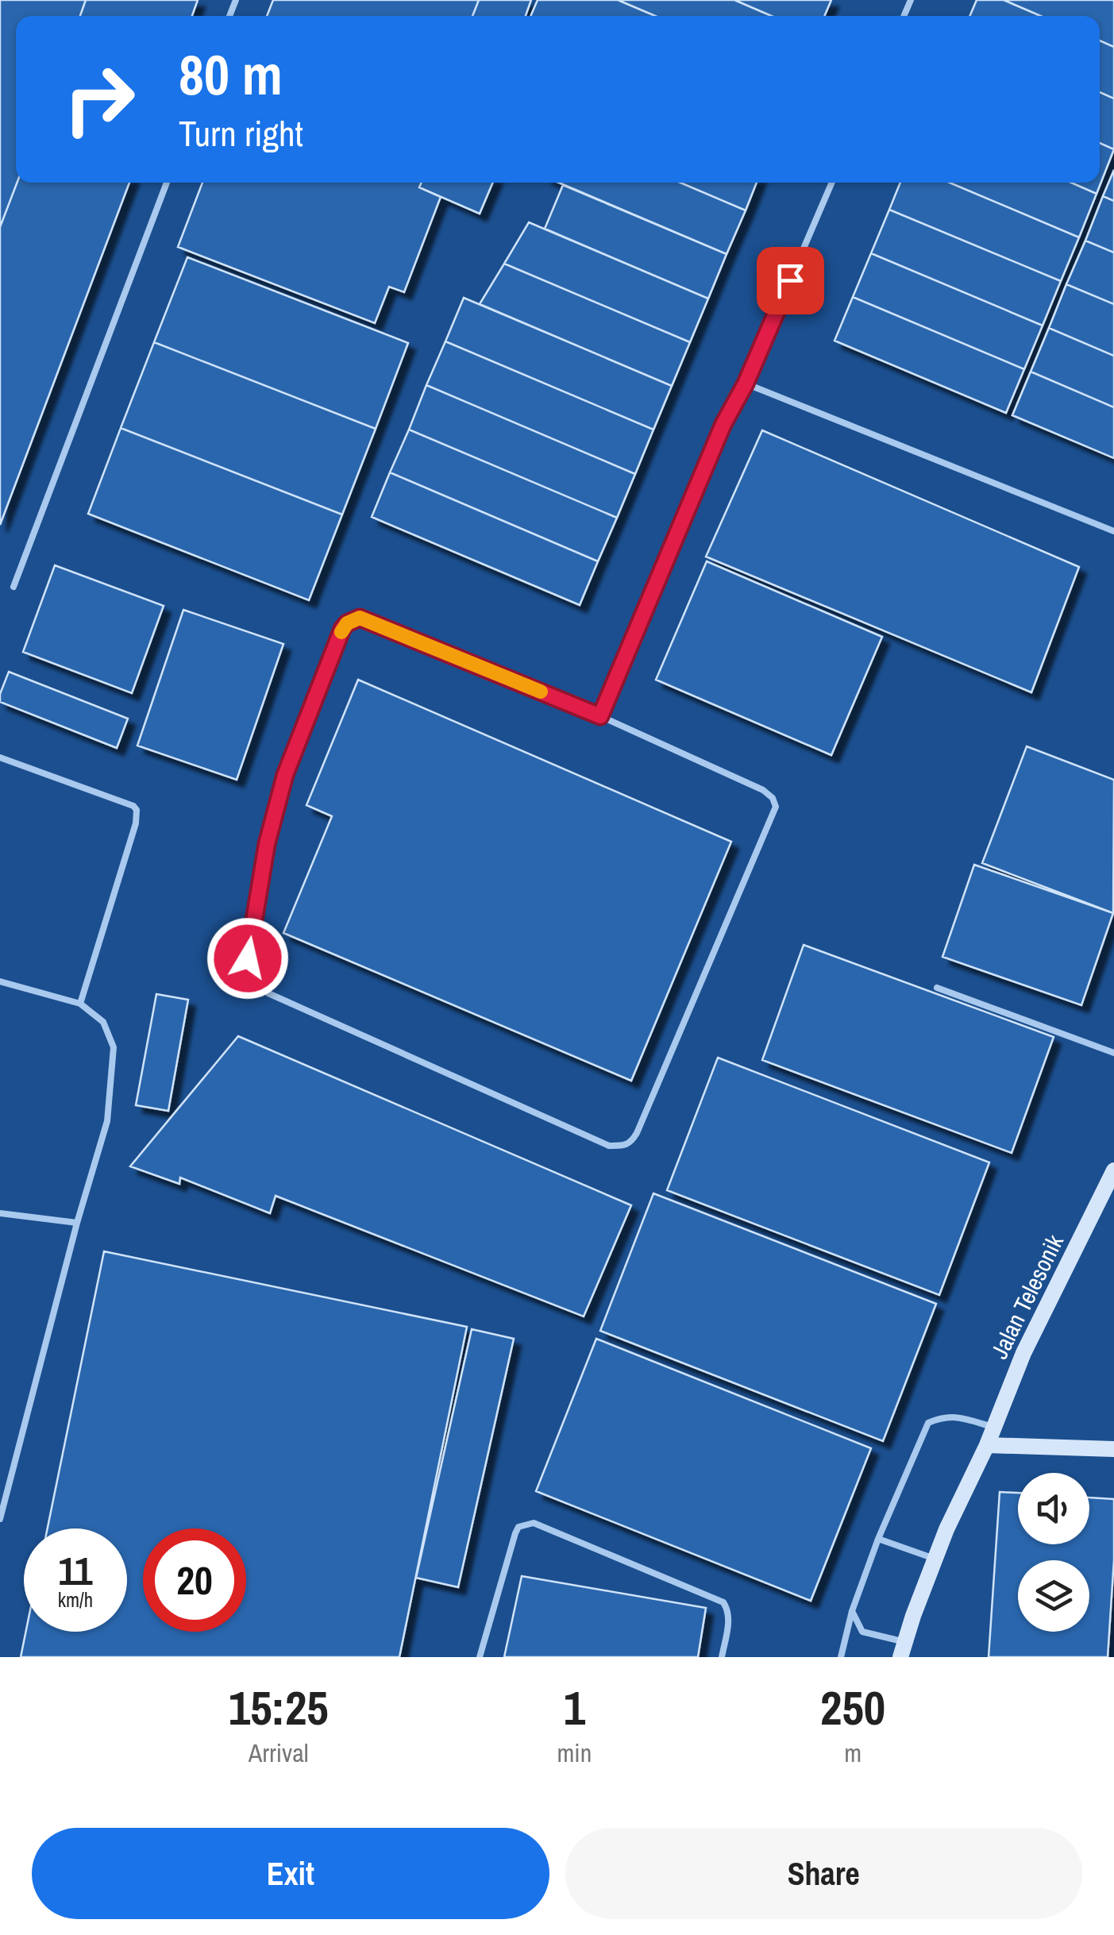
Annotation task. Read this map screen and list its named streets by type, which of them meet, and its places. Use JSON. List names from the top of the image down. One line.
{"streets":{"street":["Jalan Telesonik"]},"page":{"turn":["80 m","Turn right"],"speed":"11 km/h","limit":"20","eta":["15:25","Arrival","1","min","250","m"],"buttons":["Exit","Share"]}}
